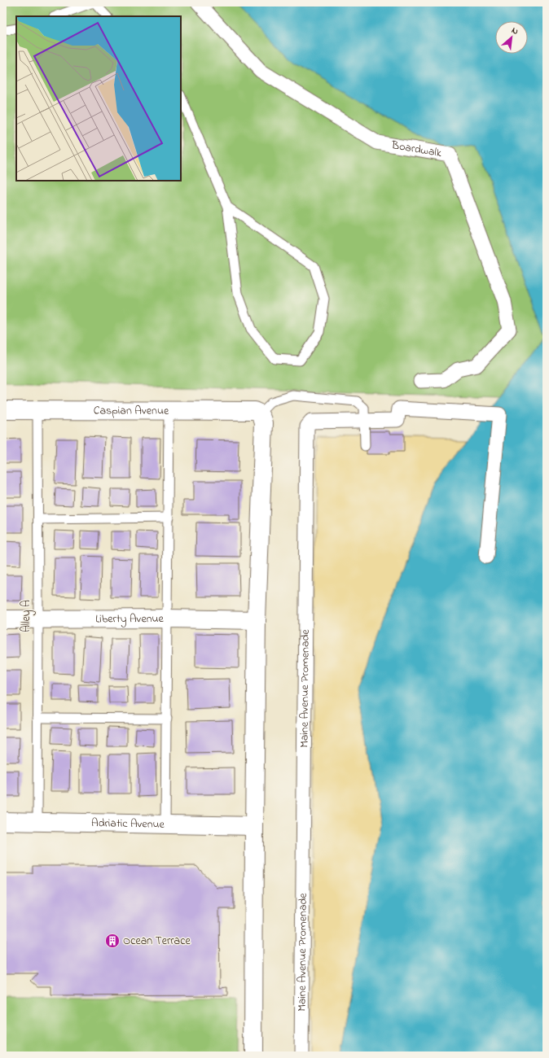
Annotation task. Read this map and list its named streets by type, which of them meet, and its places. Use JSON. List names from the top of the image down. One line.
{"streets":{"street":["Boardwalk","Caspian Avenue","Liberty Avenue","Maine Avenue Promenade","Adriatic Avenue"],"lane":["Alley A"]},"crossings":[["Caspian Avenue","Alley A"],["Alley A","Liberty Avenue"],["Alley A","Adriatic Avenue"]],"places":{"building":["Ocean Terrace"]},"north":"top right"}
